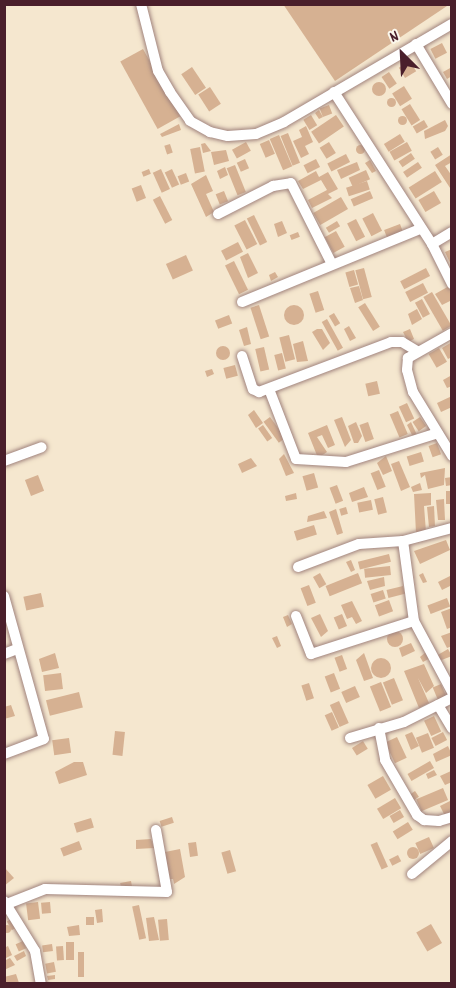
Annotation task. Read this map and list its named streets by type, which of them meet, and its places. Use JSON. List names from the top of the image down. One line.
{"north":"top left"}
